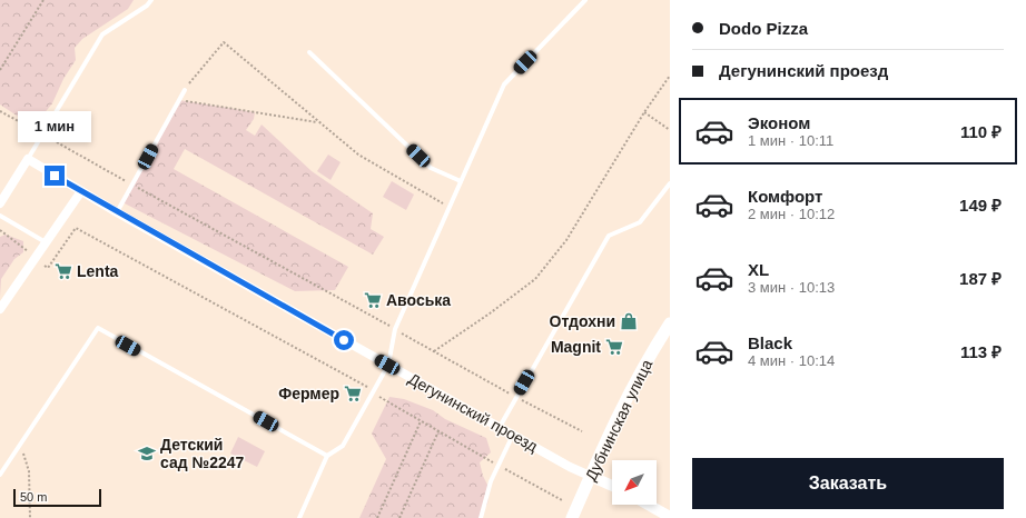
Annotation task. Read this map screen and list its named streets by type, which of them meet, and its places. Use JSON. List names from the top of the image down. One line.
{"streets":{"main road":["Дубнинская улица"],"street":["Дегунинский проезд"]},"crossings":[["Дегунинский проезд","Дубнинская улица"]],"places":{"supermarket":["Lenta","Авоська","Magnit","Фермер"],"shop":["Отдохни"],"school or university":["Детский сад №2247"]},"scale_bar":"50 m","north":"bottom left","page":{"banner":["Dodo Pizza","Дегунинский проезд"],"list":[{"name":"Эконом","note":"1 мин · 10:11","value":"110 ₽"},{"name":"Комфорт","note":"2 мин · 10:12","value":"149 ₽"},{"name":"XL","note":"3 мин · 10:13","value":"187 ₽"},{"name":"Black","note":"4 мин · 10:14","value":"113 ₽"}],"bubble":"1 мин","buttons":"Заказать","scale":"50 m"}}
